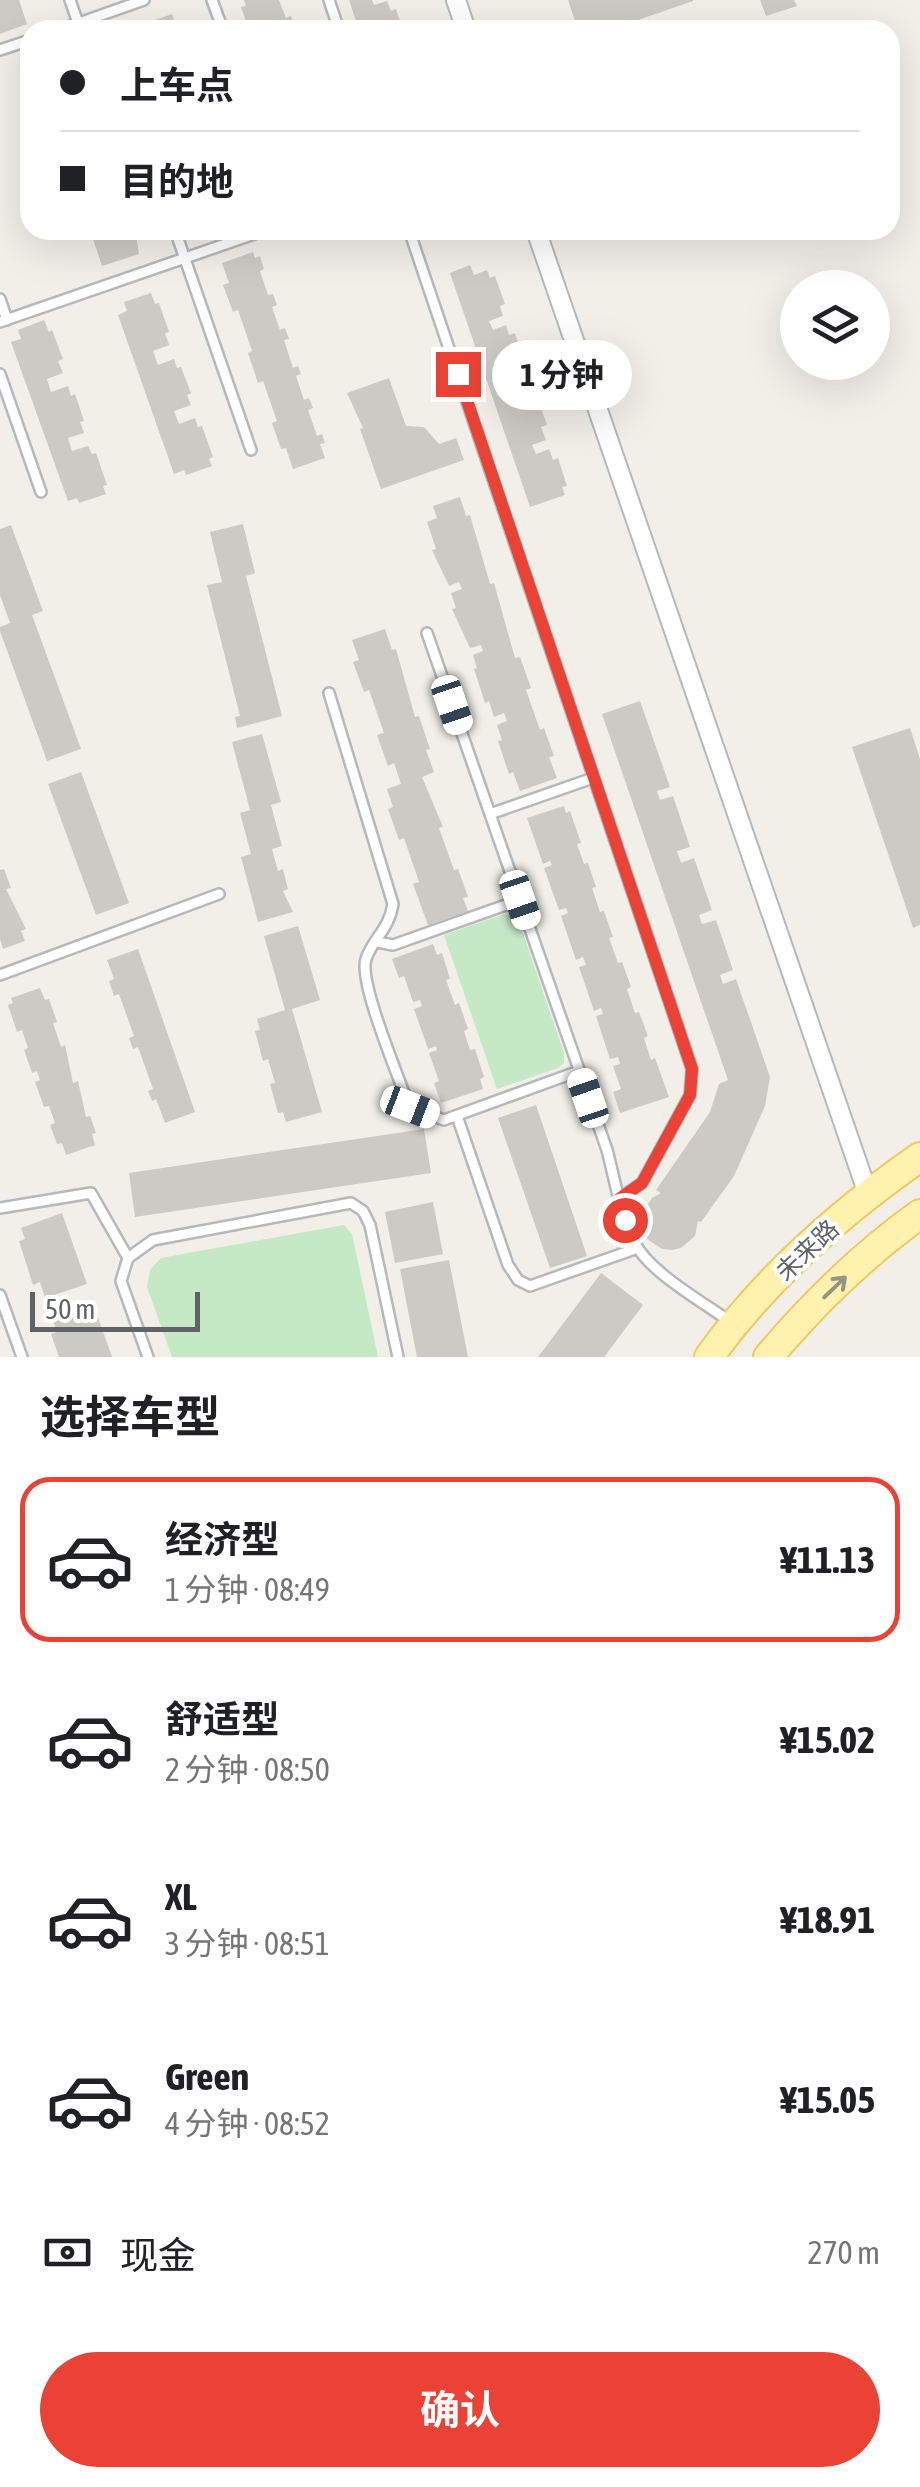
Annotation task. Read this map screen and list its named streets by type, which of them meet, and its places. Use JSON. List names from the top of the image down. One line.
{"streets":{"main road":["未来路"]},"scale_bar":"50 m","page":{"banner":["上车点","目的地"],"bubble":"1 分钟","scale":"50 m","heading":"选择车型","list":[{"name":"经济型","note":"1 分钟 · 08:49","value":"¥11.13"},{"name":"舒适型","note":"2 分钟 · 08:50","value":"¥15.02"},{"name":"XL","note":"3 分钟 · 08:51","value":"¥18.91"},{"name":"Green","note":"4 分钟 · 08:52","value":"¥15.05"}],"pay":["现金","270 m"],"buttons":"确认"}}
